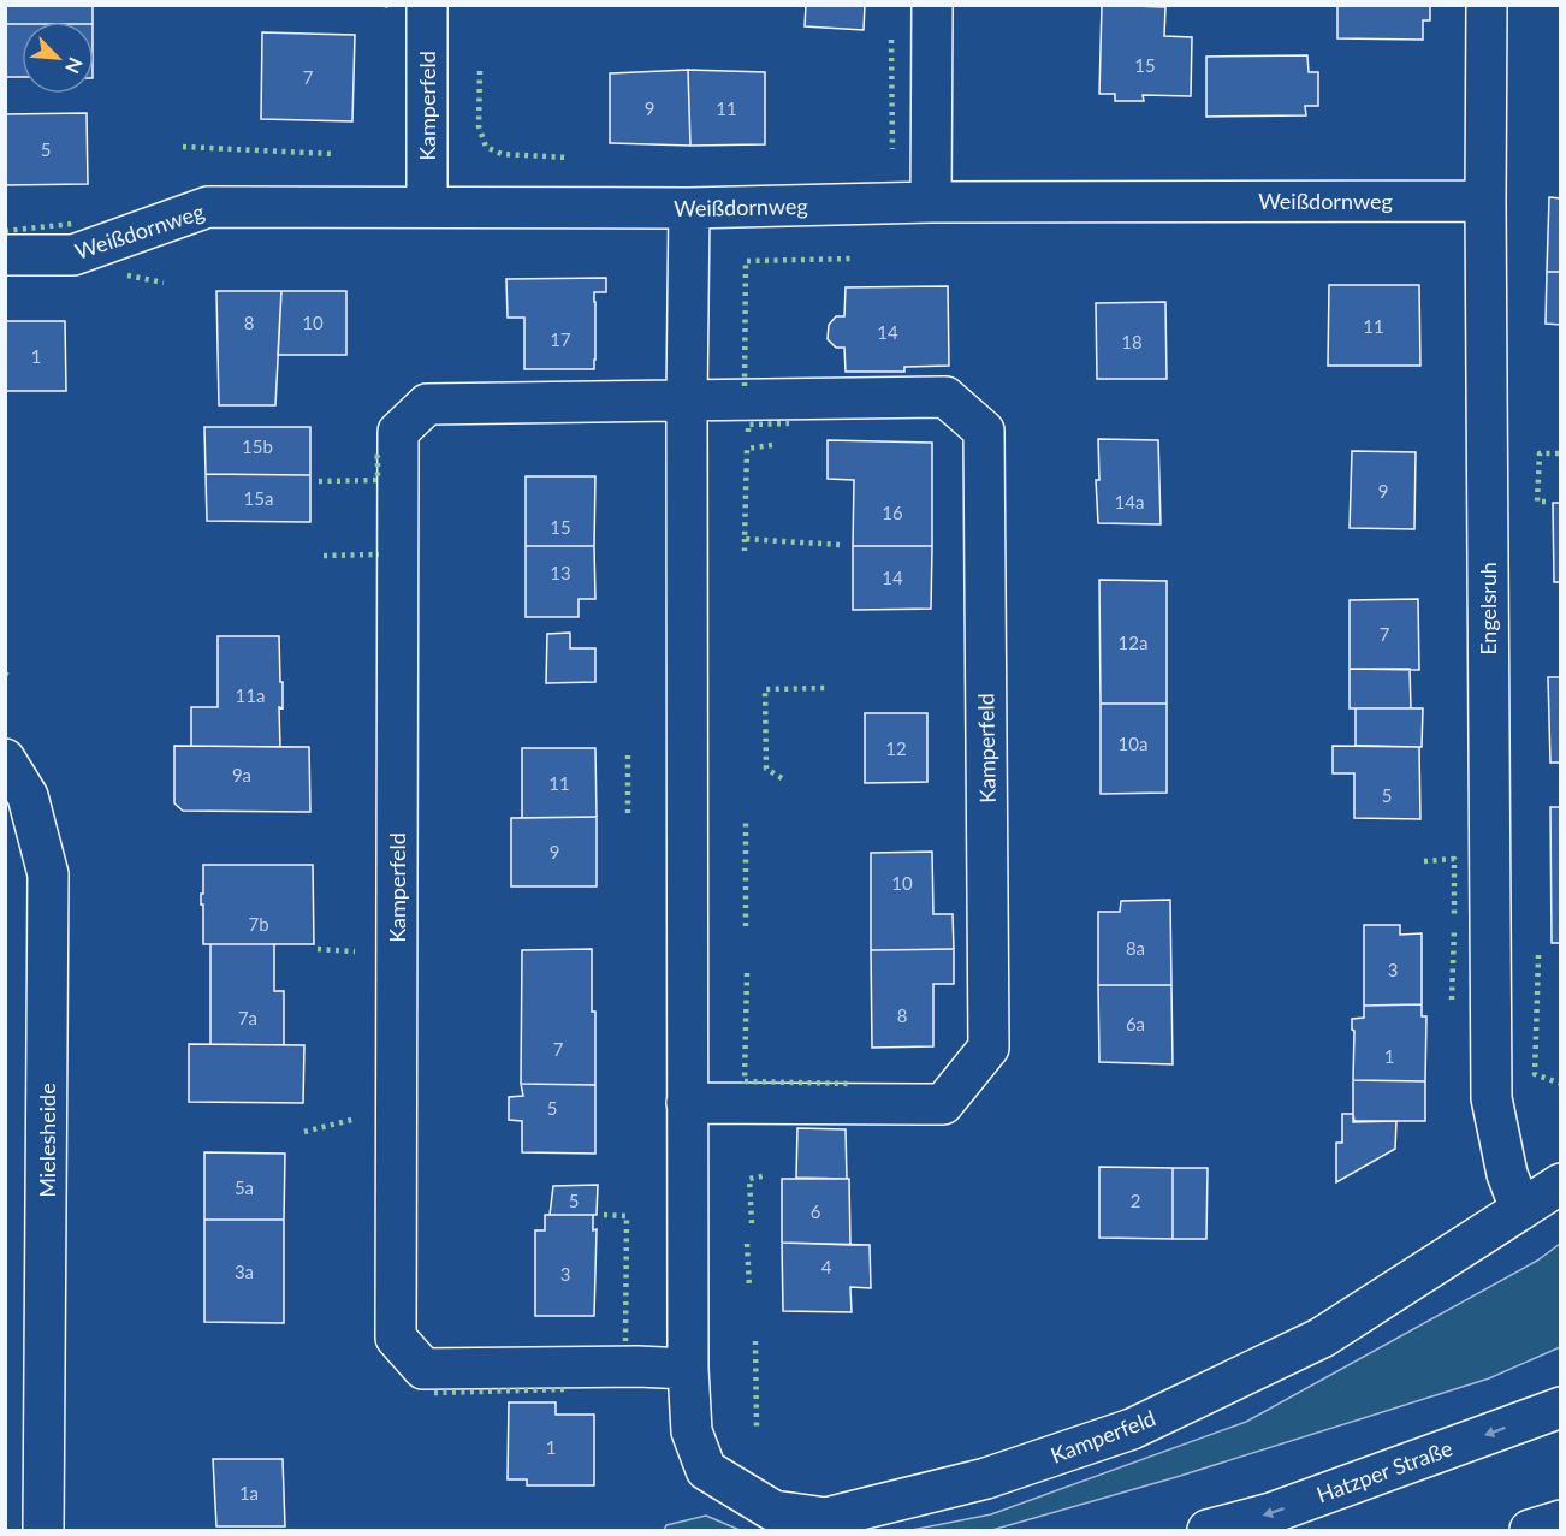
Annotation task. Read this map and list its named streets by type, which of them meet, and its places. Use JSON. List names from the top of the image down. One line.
{"streets":{"street":["Kamperfeld","Weißdornweg","Engelsruh","Mielesheide","Hatzper Straße"]},"crossings":[["Kamperfeld","Weißdornweg"],["Kamperfeld","Engelsruh"],["Weißdornweg","Engelsruh"]],"one_way":["Hatzper Straße"],"house_numbers":["15","7","9","11","5","8","10","11","14","17","18","1","15b","9","15a","14a","16","15","13","14","7","12a","11a","10a","12","9a","11","5","9","10","7b","8a","3","8","7a","6a","7","1","5","5a","5","2","6","4","3a","3","1","1a"],"north":"bottom right"}
